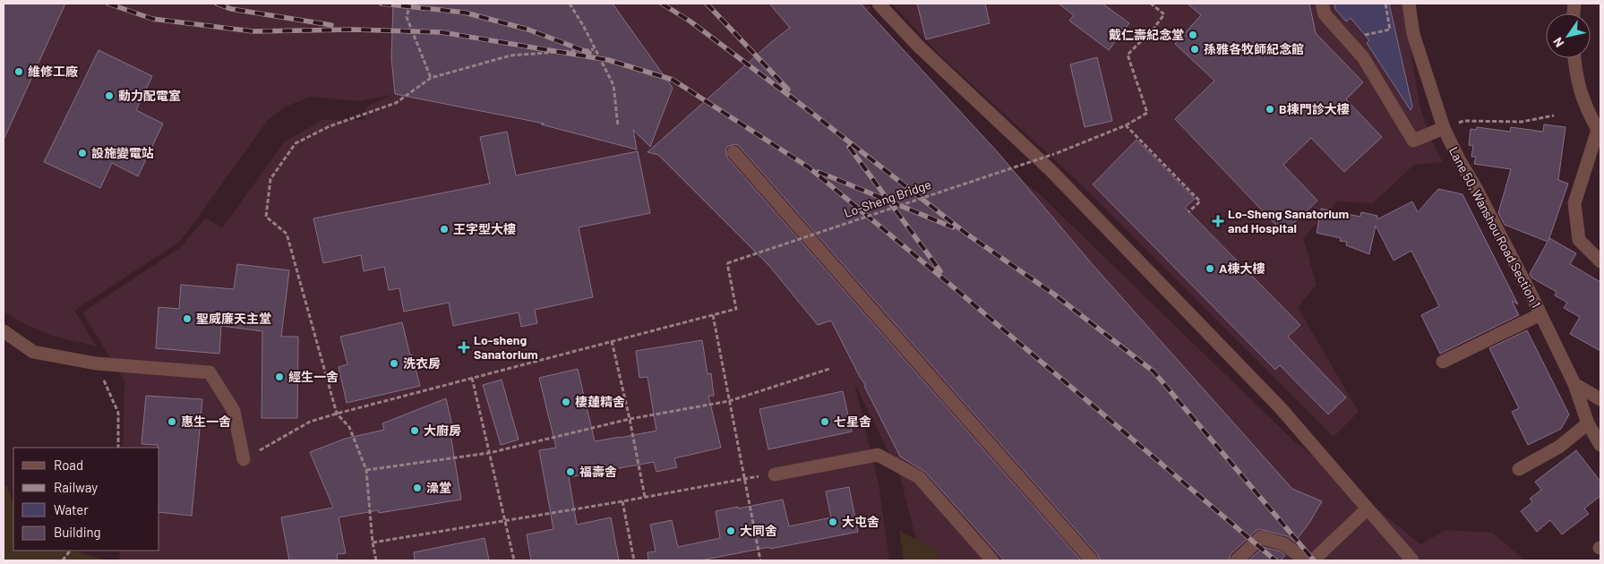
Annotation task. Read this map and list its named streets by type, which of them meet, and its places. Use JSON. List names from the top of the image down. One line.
{"streets":{"street":["Lane 50, Wanshou Road Section 1"],"path":["Lo-Sheng Bridge"]},"places":{"other":["戴仁壽紀念堂","孫雅各牧師紀念館","維修工廠","動力配電室","B棟門診大樓","設施變電站","王字型大樓","A棟大樓","聖威廉天主堂","洗衣房","經生一舍","棲蓮精舍","惠生一舍","七星舍","大廚房","福壽舍","澡堂","大屯舍","大同舍"],"health":["Lo-Sheng Sanatorium and Hospital","Lo-sheng Sanatorium"]},"legend":["Road","Railway","Water","Building"],"north":"bottom left"}
